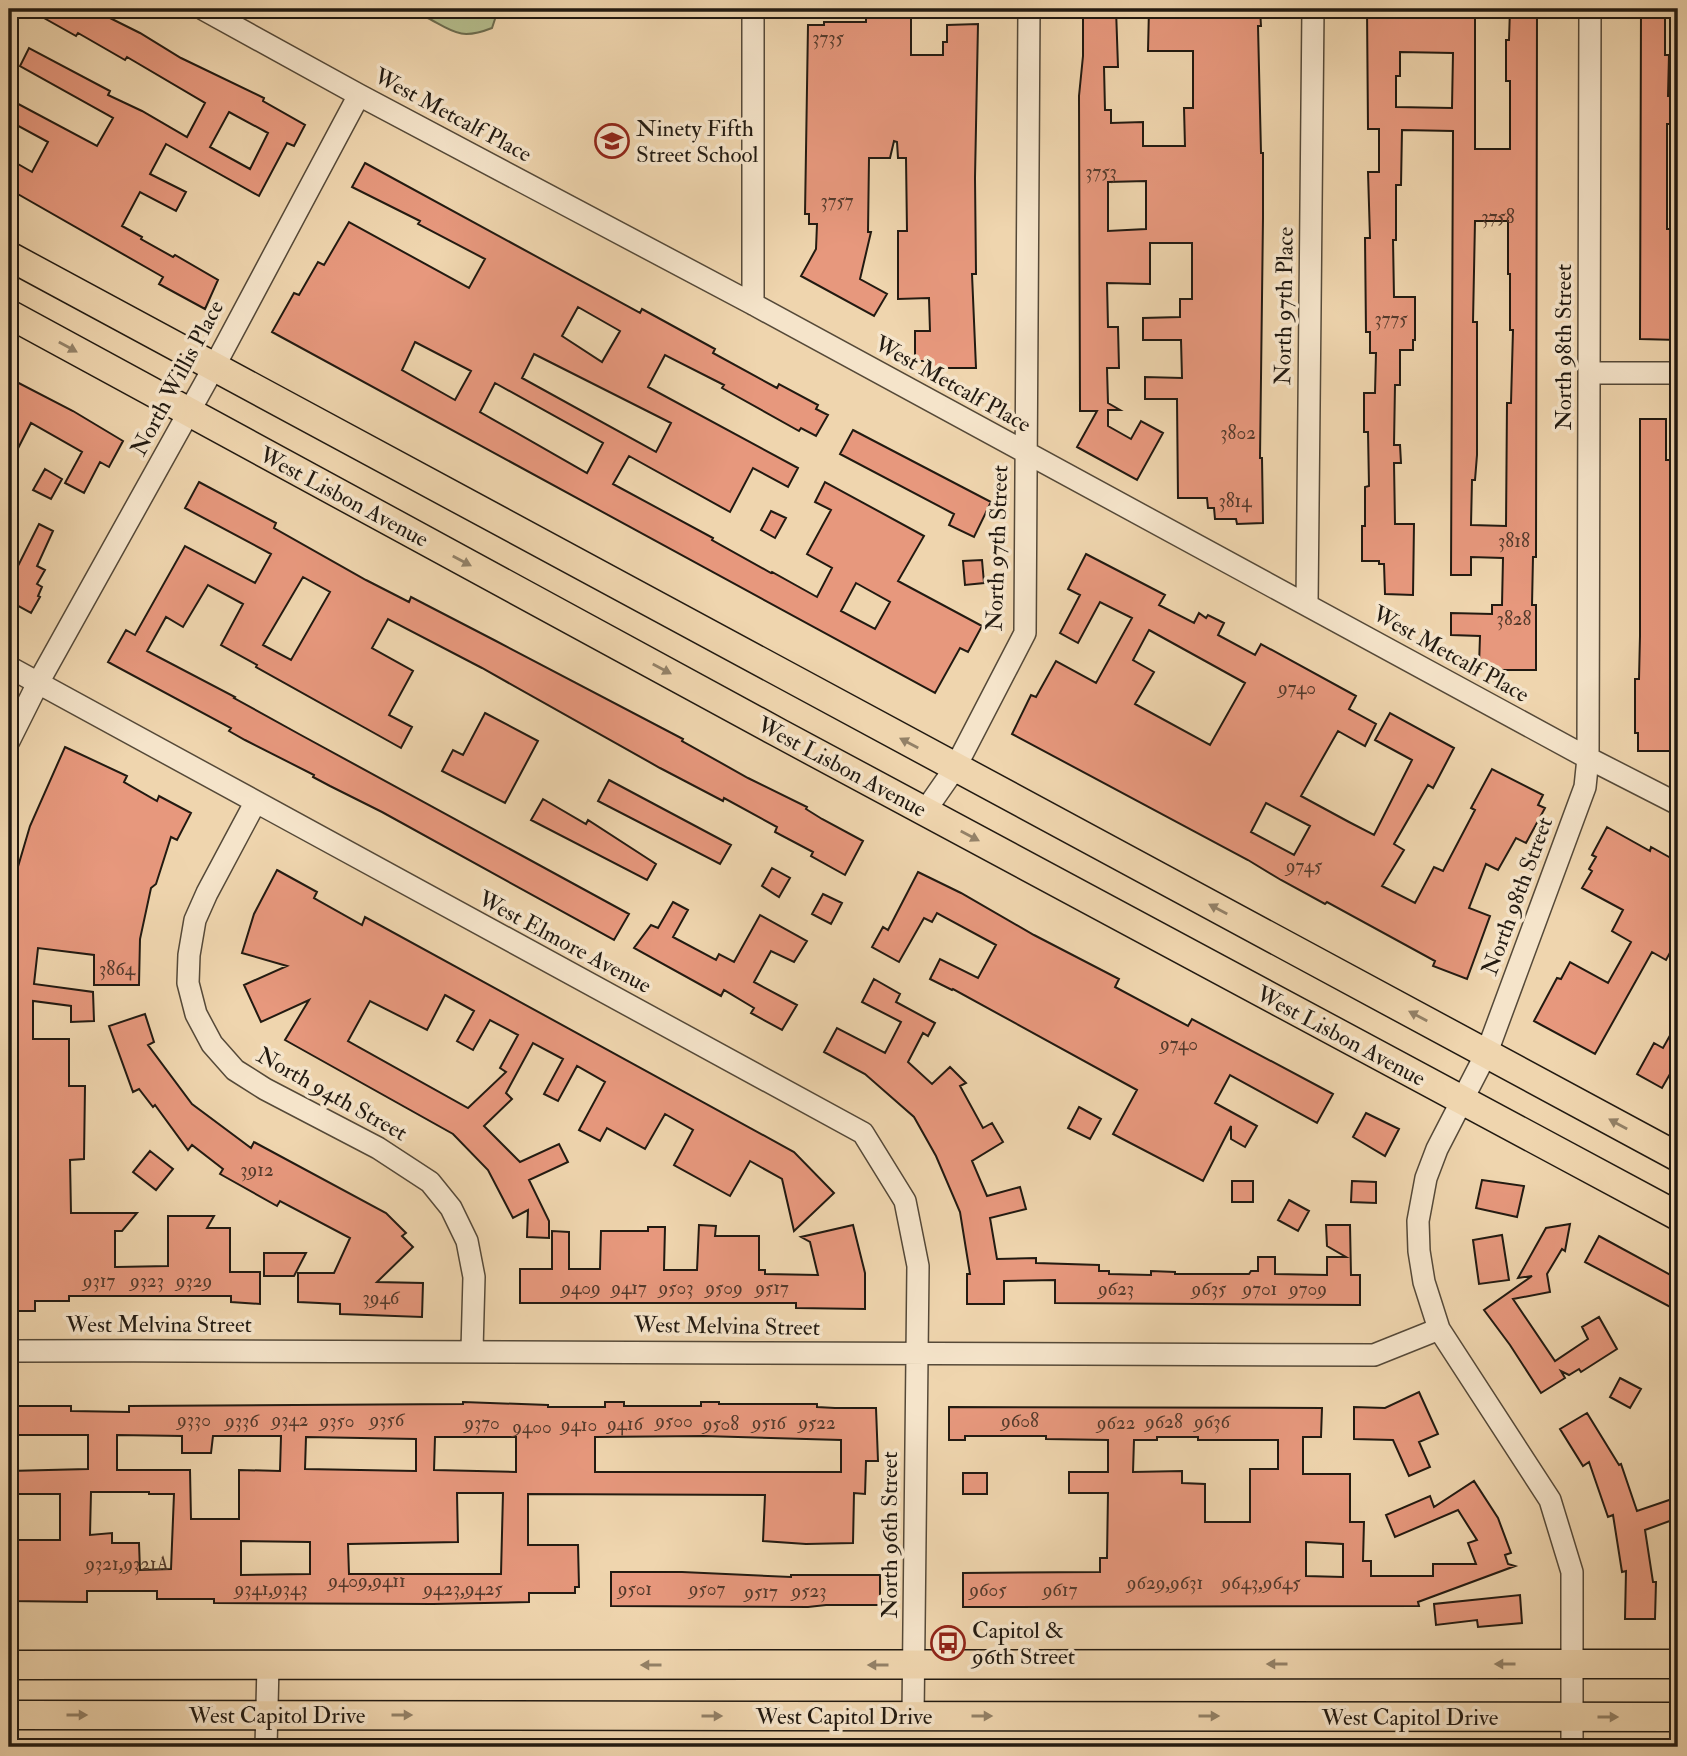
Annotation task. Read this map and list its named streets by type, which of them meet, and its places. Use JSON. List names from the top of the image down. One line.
{"streets":{"main road":["West Lisbon Avenue","West Capitol Drive"],"street":["West Metcalf Place","North 97th Place","North 98th Street","North Willis Place","North 97th Street","West Elmore Avenue","North 94th Street","West Melvina Street","North 96th Street"]},"crossings":[["West Metcalf Place","North 97th Place"],["West Metcalf Place","North 98th Street"],["West Metcalf Place","North Willis Place"],["West Metcalf Place","North 97th Street"],["North 98th Street","West Lisbon Avenue"],["North 98th Street","West Melvina Street"],["North 98th Street","West Capitol Drive"],["North Willis Place","West Lisbon Avenue"],["North Willis Place","West Elmore Avenue"],["West Lisbon Avenue","North 97th Street"],["West Elmore Avenue","North 94th Street"],["West Elmore Avenue","West Melvina Street"],["West Elmore Avenue","North 96th Street"],["North 94th Street","West Melvina Street"],["West Melvina Street","North 96th Street"],["North 96th Street","West Capitol Drive"]],"places":{"school or university":["Ninety Fifth Street School"],"bus stop":["Capitol & 96th Street"]},"house_numbers":["3735","3753","3757","3758","3775","3802","3814","3818","3828","9740","9745","3864","9740","3912","9317","9323","9329","9409","9417","9503","9509","9517","9623","9635","9701","9709","3946","9330","9342","9356","9336","9350","9500","9608","9628","9636","9370","9516","9522","9622","9416","9508","9410","9400","9321,9321A","9409,9411","9629,9631","9643,9645","9341,9343","9423,9425","9501","9507","9605","9617","9523","9517"]}
